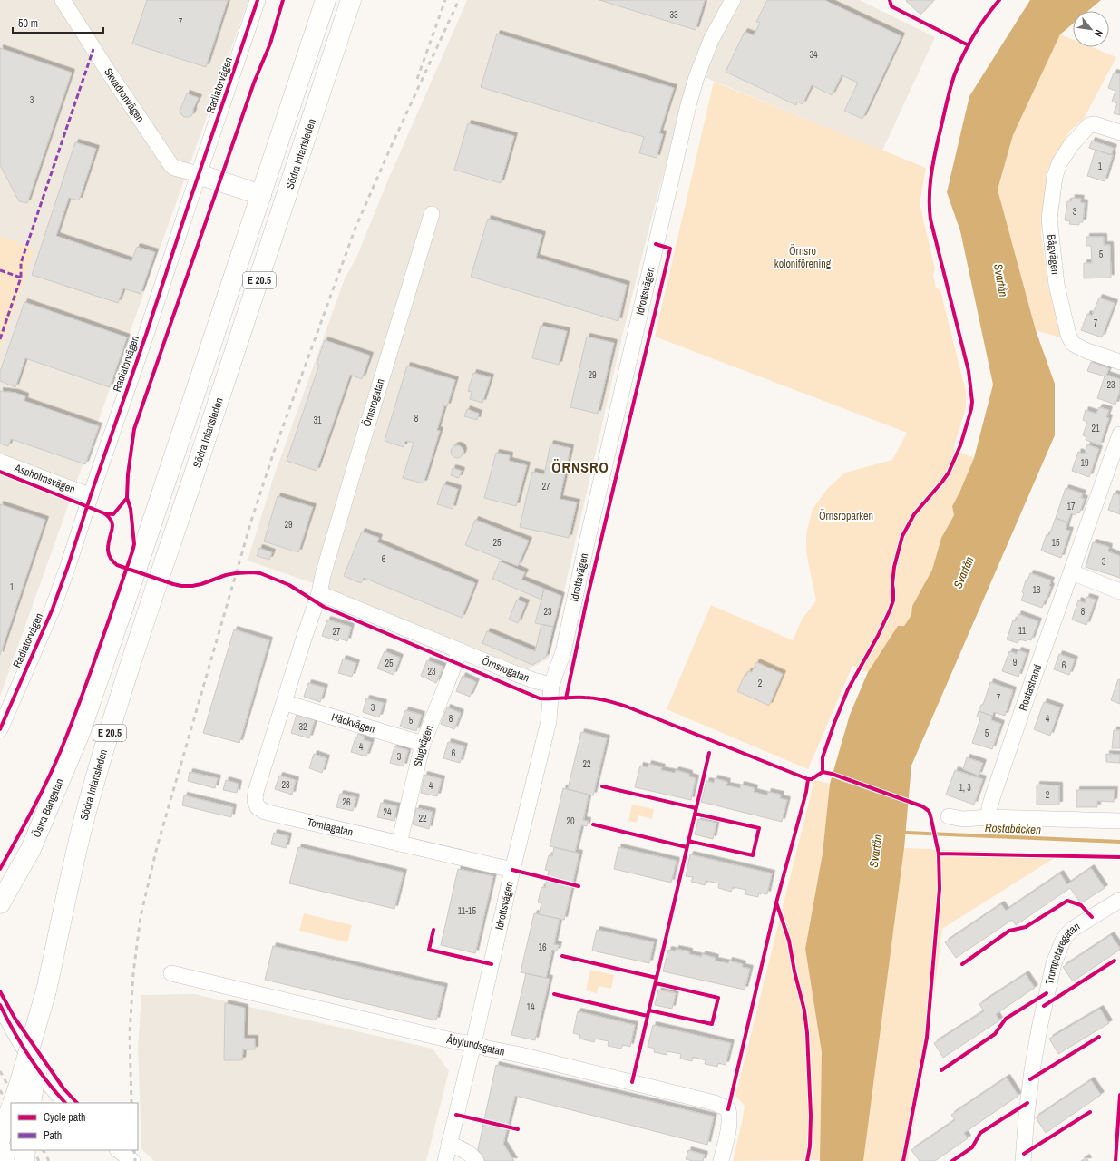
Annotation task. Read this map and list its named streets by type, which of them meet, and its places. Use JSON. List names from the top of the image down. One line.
{"streets":{"main road":["Södra Infartsleden","E 20.5","Östra Bangatan"],"street":["Radiatorvägen","Skvadronvägen","Bågvägen","Idrottsvägen","Örnsrogatan","Aspholmsvägen","Rostastrand","Häckvägen","Stugvägen","Tomtagatan","Trumpetaregatan","Åbylundsgatan"]},"crossings":[["Radiatorvägen","Skvadronvägen"],["Radiatorvägen","Aspholmsvägen"],["E 20.5","Östra Bangatan"],["Idrottsvägen","Örnsrogatan"],["Idrottsvägen","Tomtagatan"],["Idrottsvägen","Åbylundsgatan"],["Örnsrogatan","Häckvägen"],["Örnsrogatan","Stugvägen"],["Örnsrogatan","Tomtagatan"],["Häckvägen","Stugvägen"],["Häckvägen","Tomtagatan"],["Stugvägen","Tomtagatan"]],"districts":["ÖRNSRO"],"water":["Svartån","Rostabäcken"],"parks":["Örnsro koloniförening","Örnsroparken"],"house_numbers":["33","7","34","3","1","3","5","7","29","23","8","31","21","19","27","17","29","25","15","6","3","1","13","23","8","11","27","9","25","6","23","2","7","3","8","4","5","32","5","4","6","3","22","28","4","1, 3","2","26","24","22","20","11-15","16","14"],"legend":["Cycle path","Path"],"scale_bar":"50 m","north":"bottom right"}
